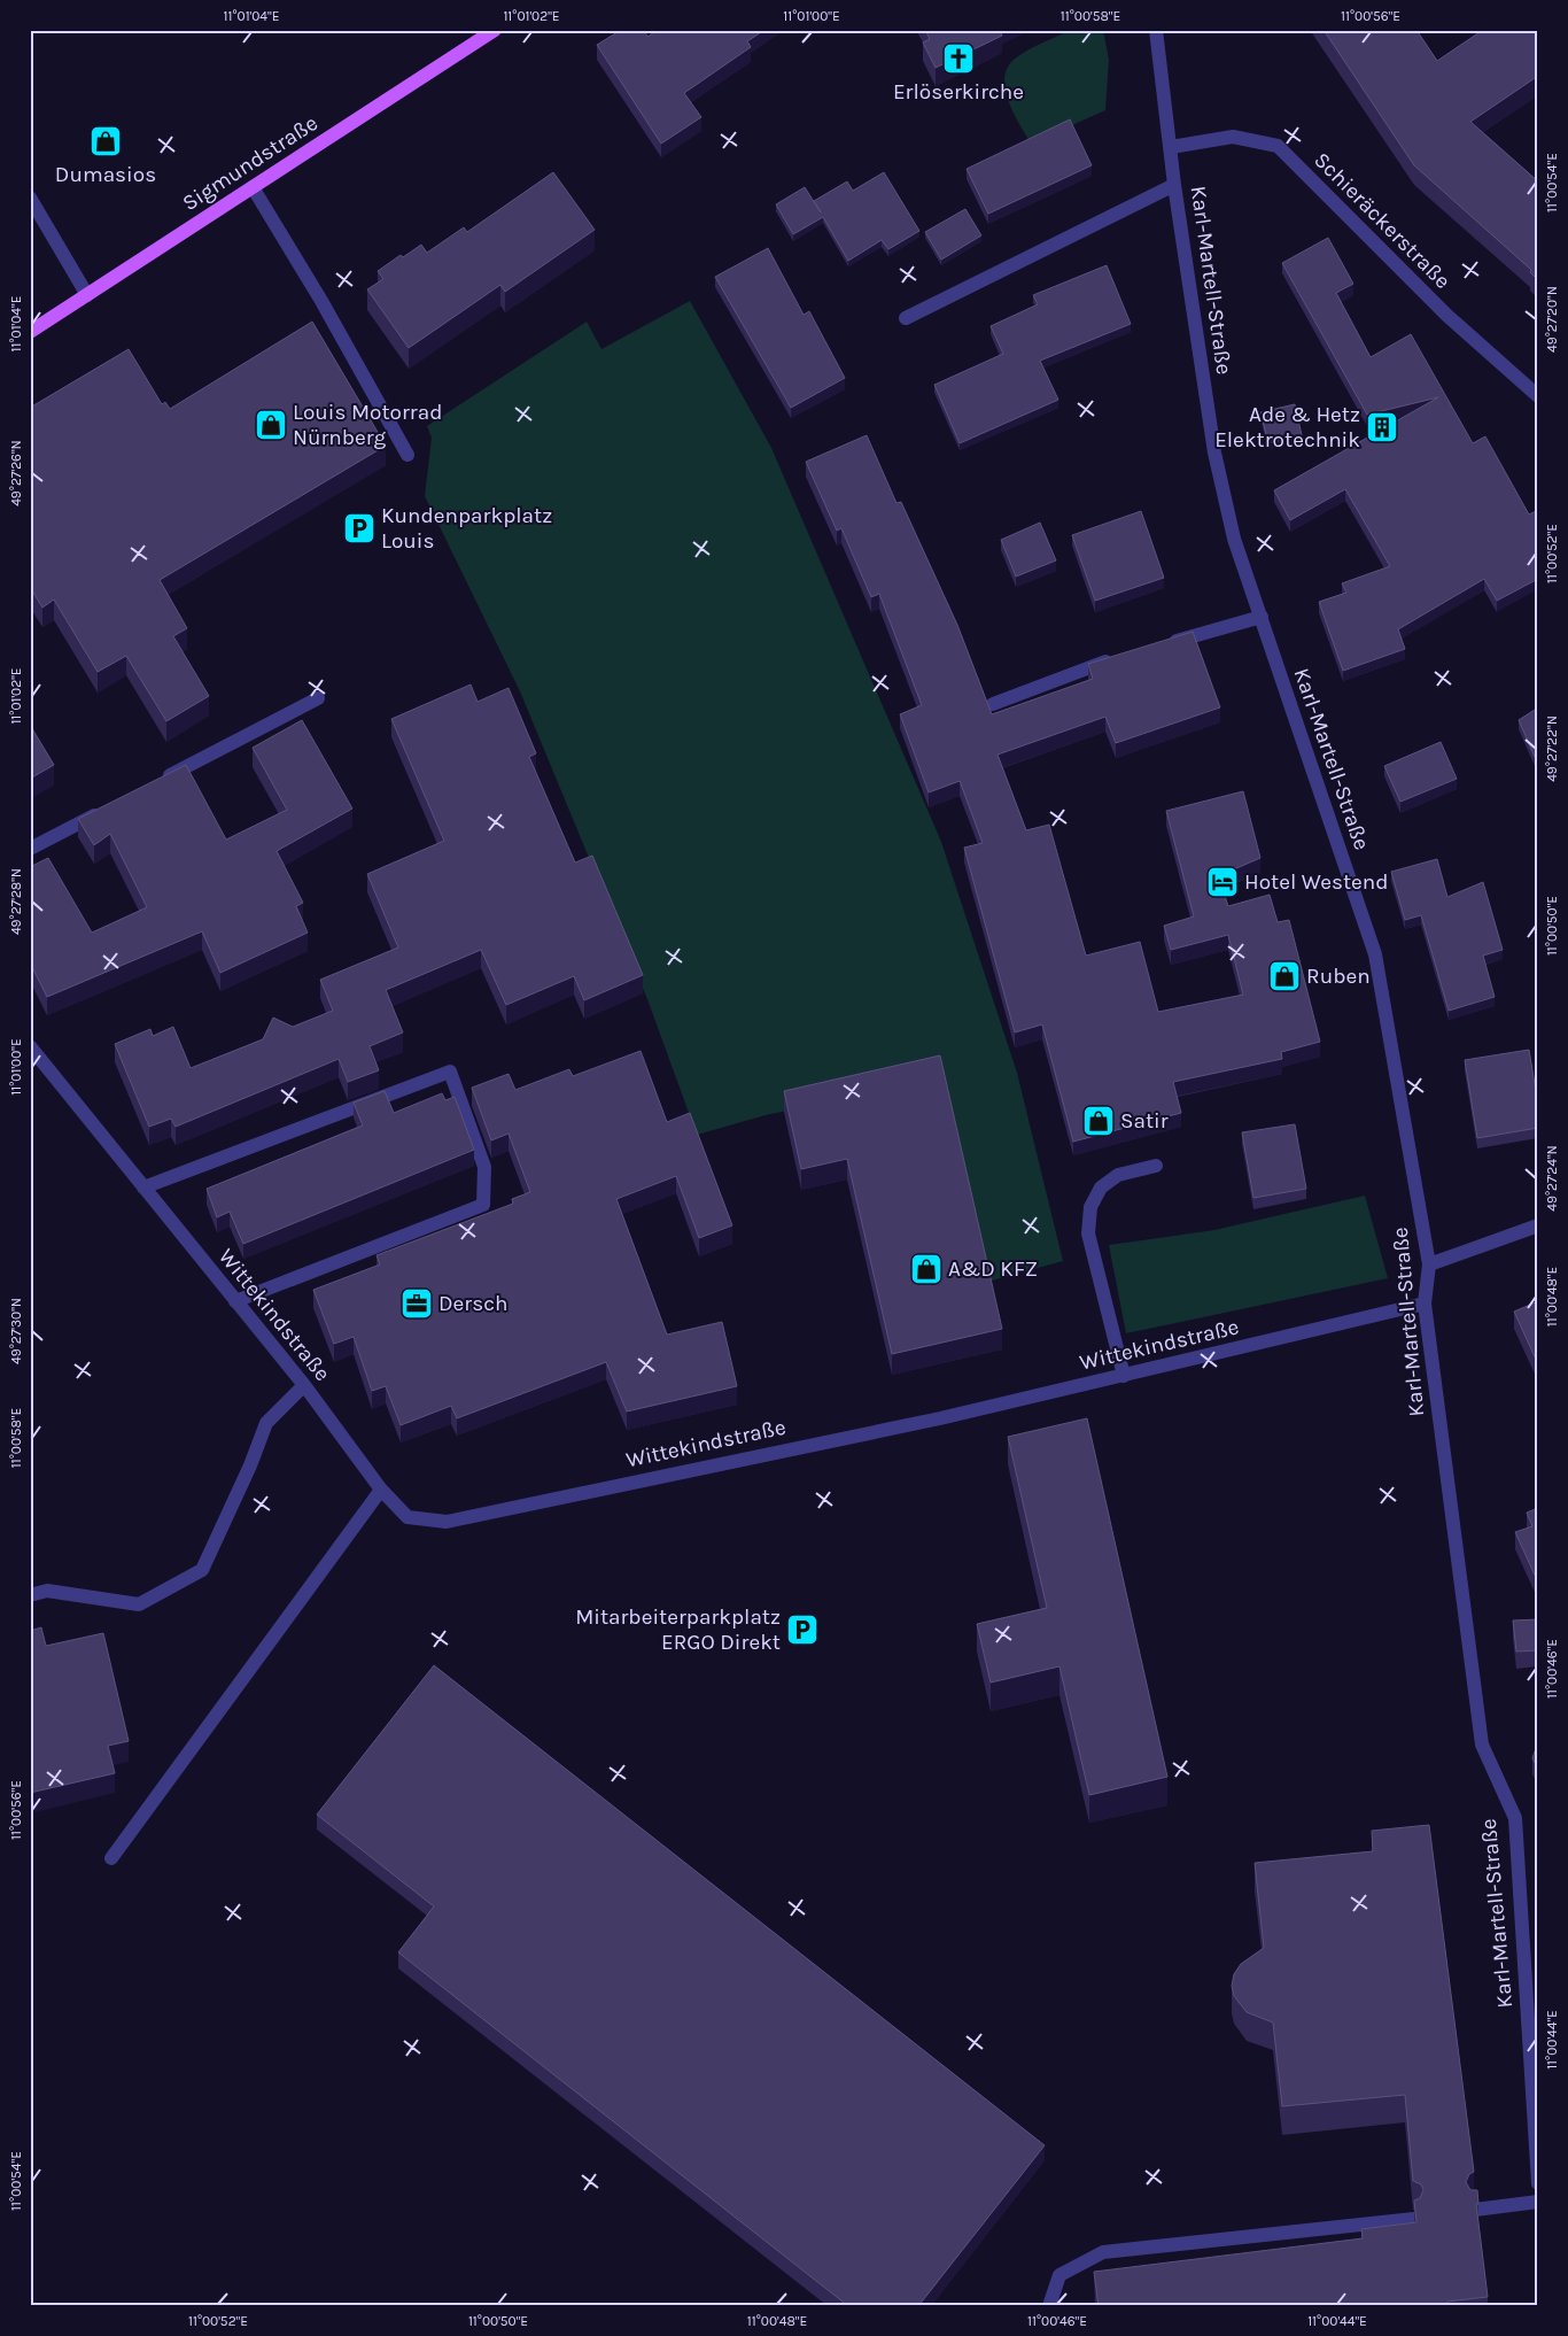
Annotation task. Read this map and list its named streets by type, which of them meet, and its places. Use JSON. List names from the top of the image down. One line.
{"streets":{"main road":["Sigmundstraße"],"street":["Schieräckerstraße","Karl-Martell-Straße","Wittekindstraße"]},"crossings":[["Schieräckerstraße","Karl-Martell-Straße"],["Karl-Martell-Straße","Wittekindstraße"]],"places":{"church":["Erlöserkirche"],"shop":["Dumasios","Louis Motorrad Nürnberg","Ruben","Satir","A&D KFZ"],"building":["Ade & Hetz Elektrotechnik"],"parking":["Kundenparkplatz Louis","Mitarbeiterparkplatz ERGO Direkt"],"hotel":["Hotel Westend"],"office":["Dersch"]},"coordinates":["11°01'04\"E","11°01'02\"E","11°01'00\"E","11°00'58\"E","11°00'56\"E","11°00'54\"E","49°27'20\"N","49°27'26\"N","11°00'52\"E","49°27'22\"N","49°27'28\"N","11°00'50\"E","49°27'24\"N","11°00'48\"E","49°27'30\"N","11°00'46\"E","11°00'44\"E"]}
